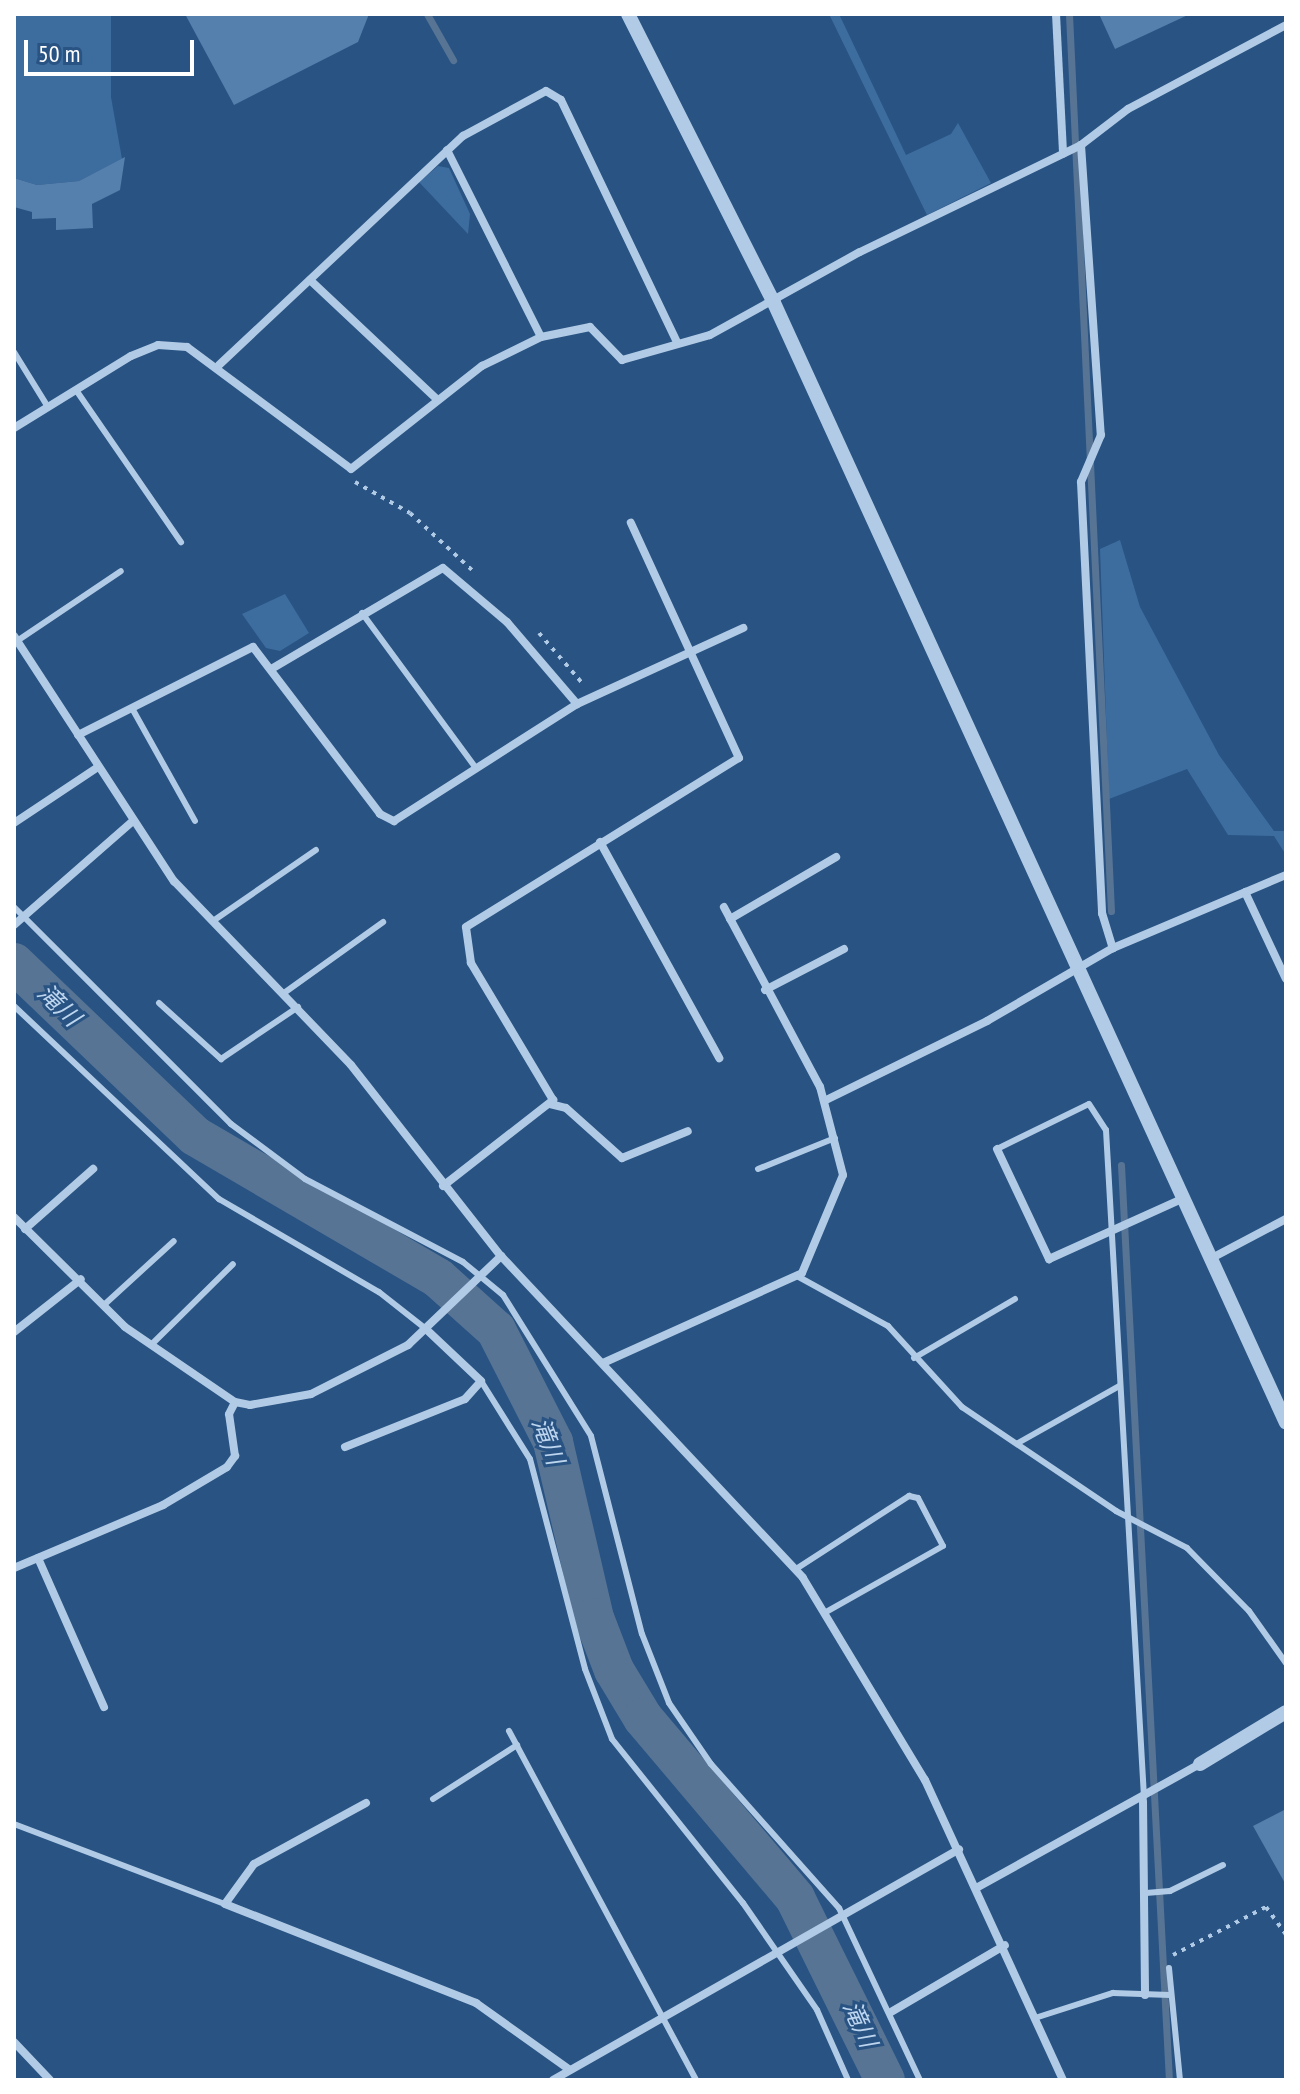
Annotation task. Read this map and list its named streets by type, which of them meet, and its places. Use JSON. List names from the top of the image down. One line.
{"water":["滝川"],"scale_bar":"50 m"}
